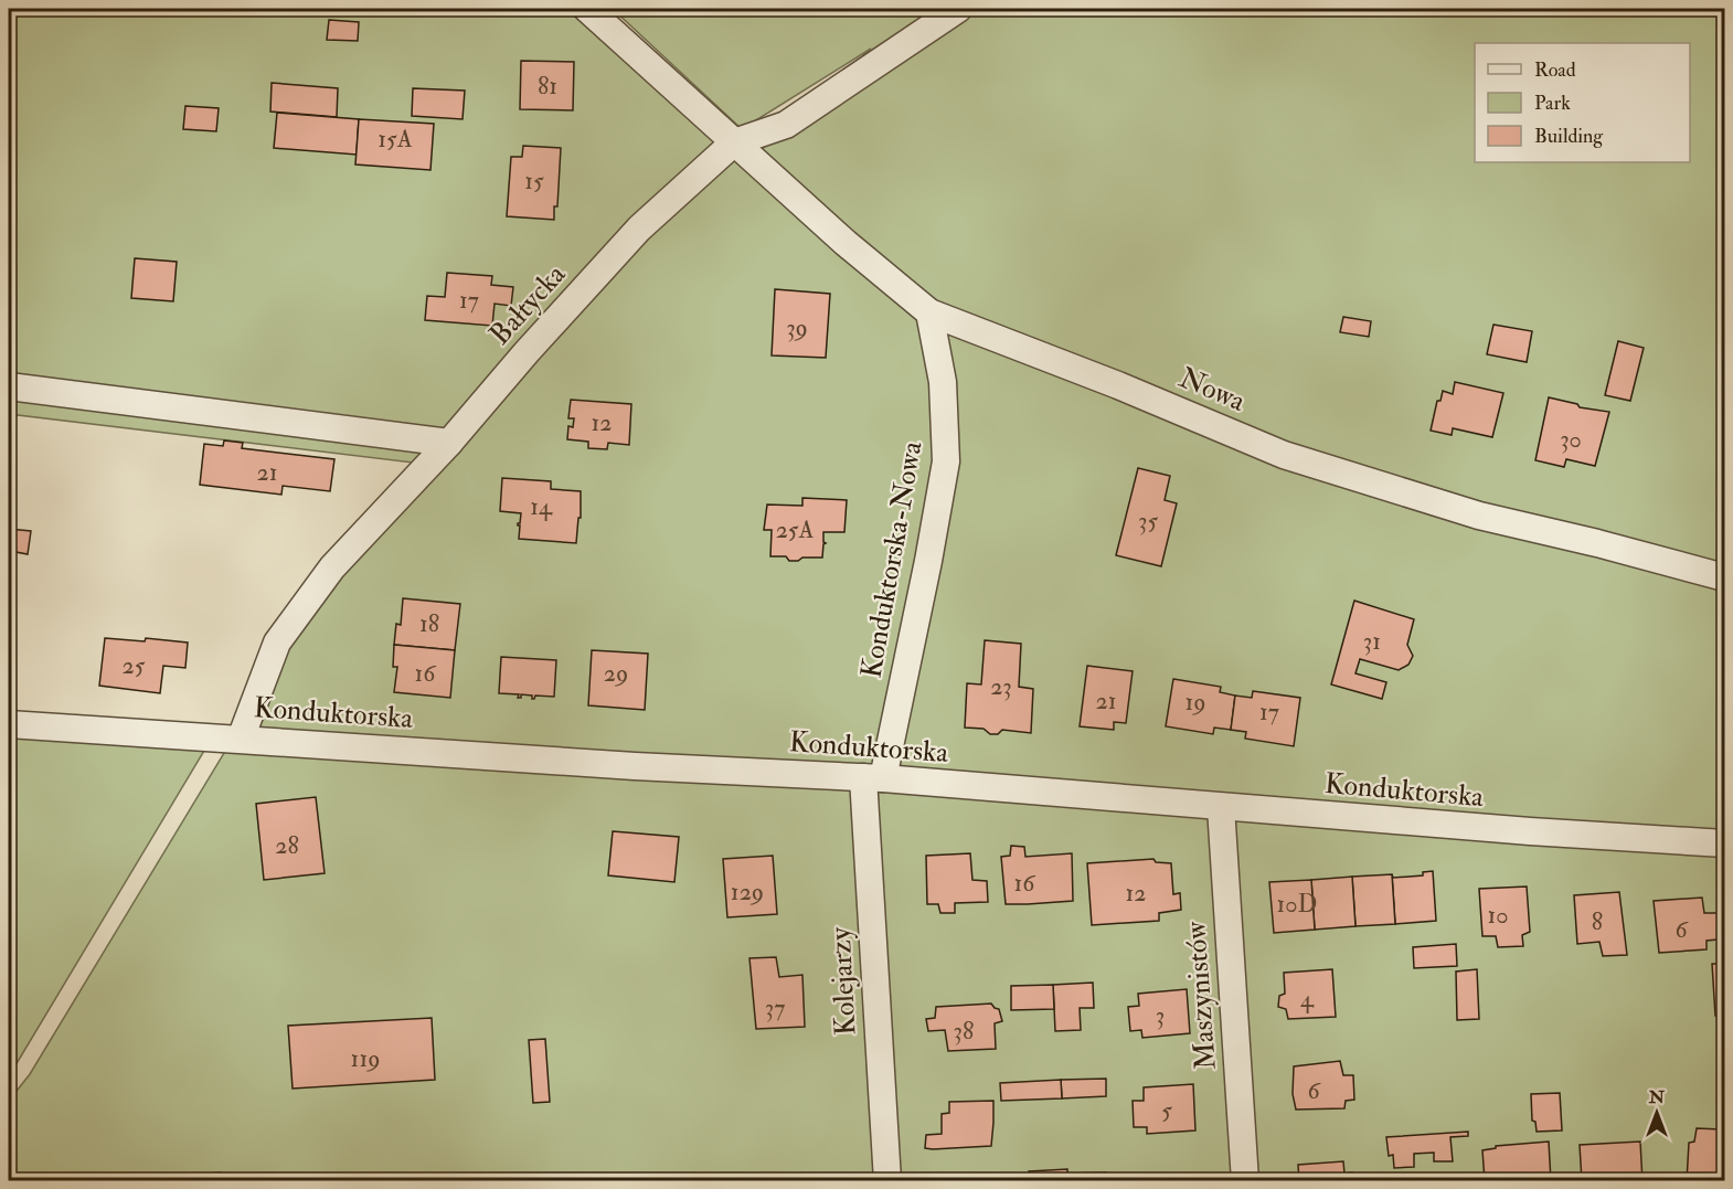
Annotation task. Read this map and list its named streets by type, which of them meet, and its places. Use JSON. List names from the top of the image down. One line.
{"streets":{"street":["Bałtycka","Nowa","Konduktorska-Nowa","Konduktorska","Kolejarzy","Maszynistów"]},"crossings":[["Bałtycka","Nowa"],["Bałtycka","Konduktorska"],["Nowa","Konduktorska-Nowa"],["Konduktorska-Nowa","Konduktorska"],["Konduktorska-Nowa","Kolejarzy"],["Konduktorska","Kolejarzy"],["Konduktorska","Maszynistów"]],"house_numbers":["81","15A","15","17","39","12","30","21","14","35","25A","18","31","25","16","29","23","21","19","17","28","16","129","12","10D","10","8","6","4","37","3","38","119","6","5"],"legend":["Road","Park","Building"],"north":"top"}
